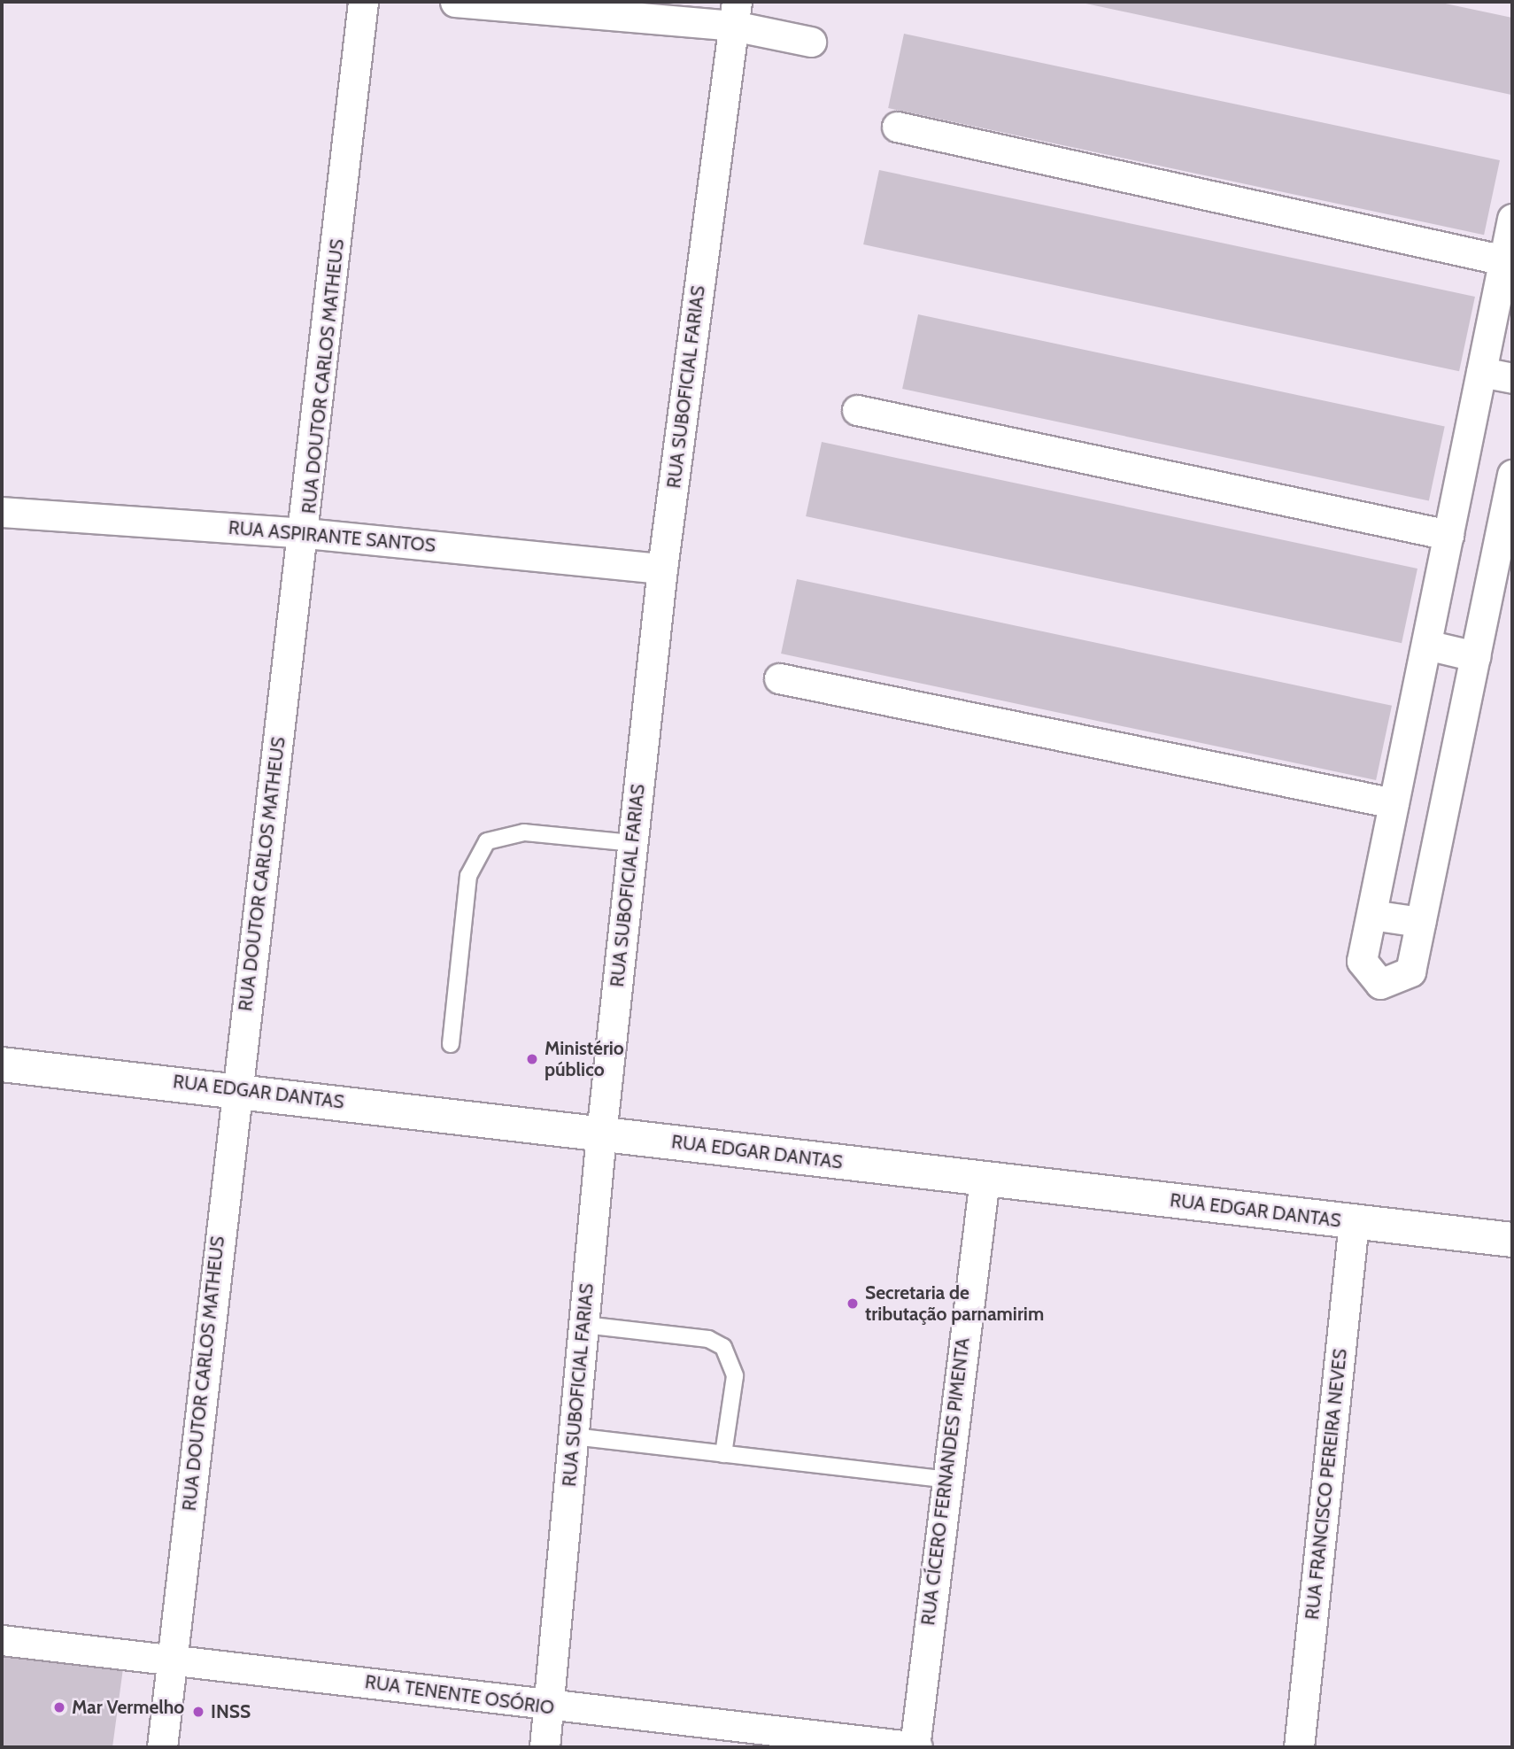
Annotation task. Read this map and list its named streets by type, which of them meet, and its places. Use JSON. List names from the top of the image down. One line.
{"streets":{"main road":["RUA EDGAR DANTAS"],"street":["RUA DOUTOR CARLOS MATHEUS","RUA SUBOFICIAL FARIAS","RUA ASPIRANTE SANTOS","RUA CÍCERO FERNANDES PIMENTA","RUA FRANCISCO PEREIRA NEVES","RUA TENENTE OSÓRIO"]},"crossings":[["RUA DOUTOR CARLOS MATHEUS","RUA ASPIRANTE SANTOS"],["RUA DOUTOR CARLOS MATHEUS","RUA EDGAR DANTAS"],["RUA DOUTOR CARLOS MATHEUS","RUA TENENTE OSÓRIO"],["RUA SUBOFICIAL FARIAS","RUA ASPIRANTE SANTOS"],["RUA SUBOFICIAL FARIAS","RUA EDGAR DANTAS"],["RUA SUBOFICIAL FARIAS","RUA TENENTE OSÓRIO"],["RUA EDGAR DANTAS","RUA CÍCERO FERNANDES PIMENTA"],["RUA EDGAR DANTAS","RUA FRANCISCO PEREIRA NEVES"],["RUA CÍCERO FERNANDES PIMENTA","RUA TENENTE OSÓRIO"]],"places":["Ministério público","Secretaria de tributação parnamirim","Mar Vermelho","INSS"]}
